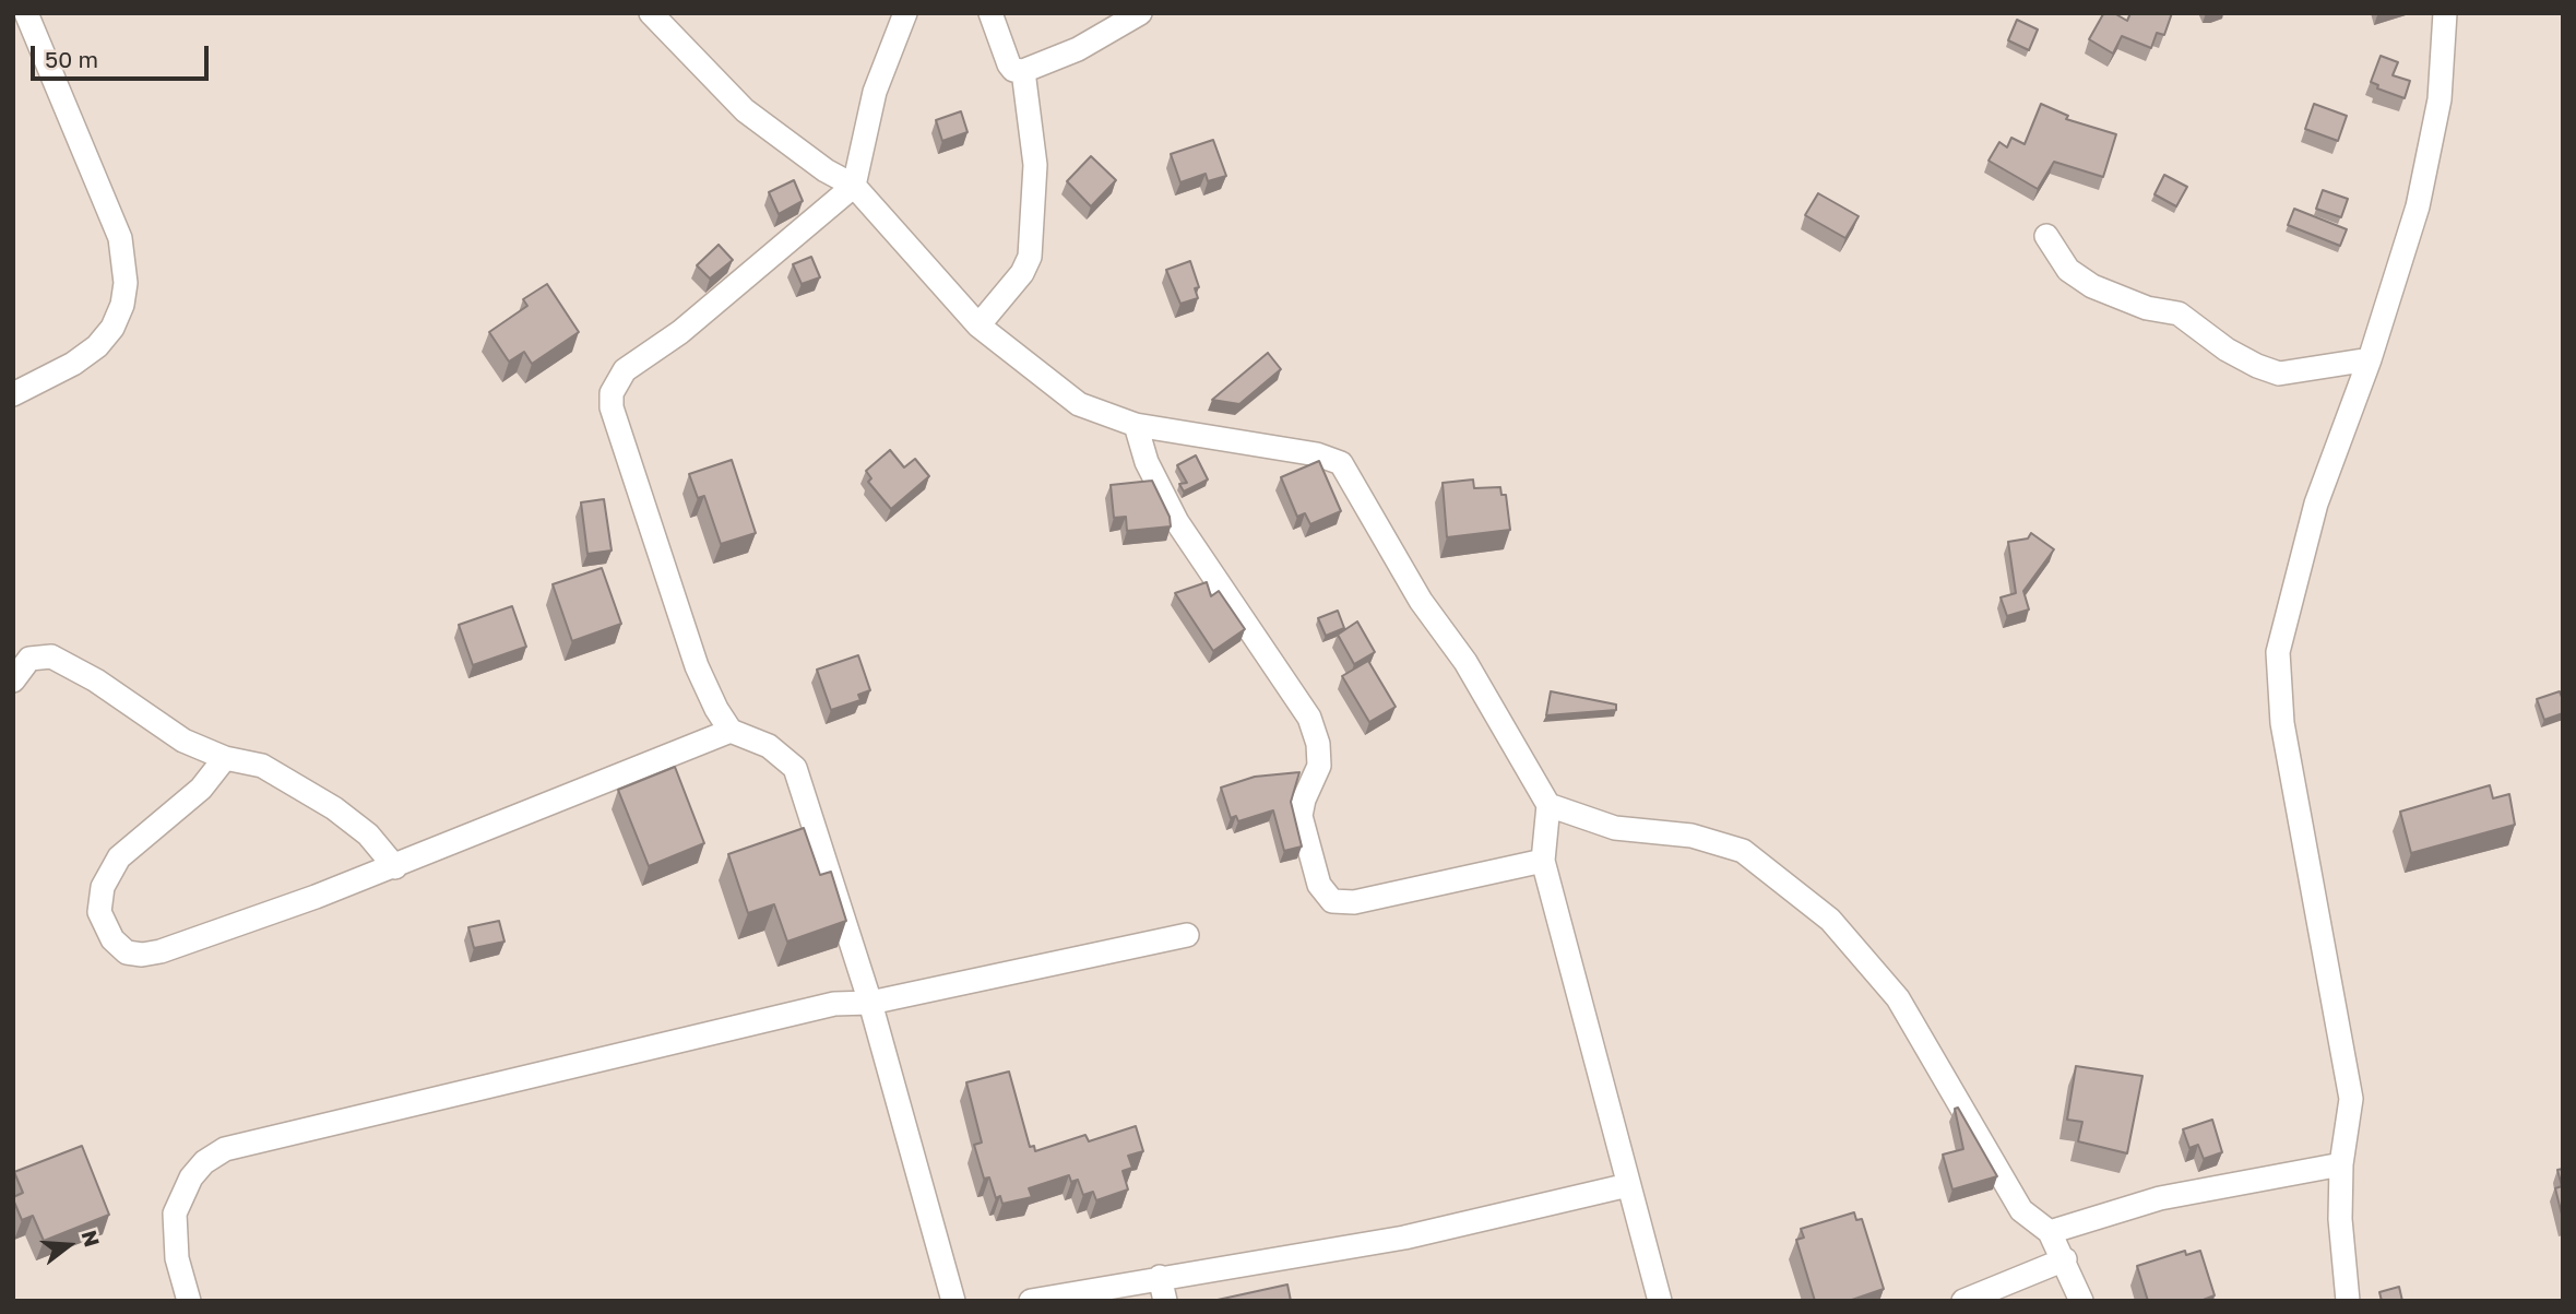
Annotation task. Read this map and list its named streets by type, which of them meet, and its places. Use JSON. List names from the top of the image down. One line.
{"scale_bar":"50 m","north":"right"}
